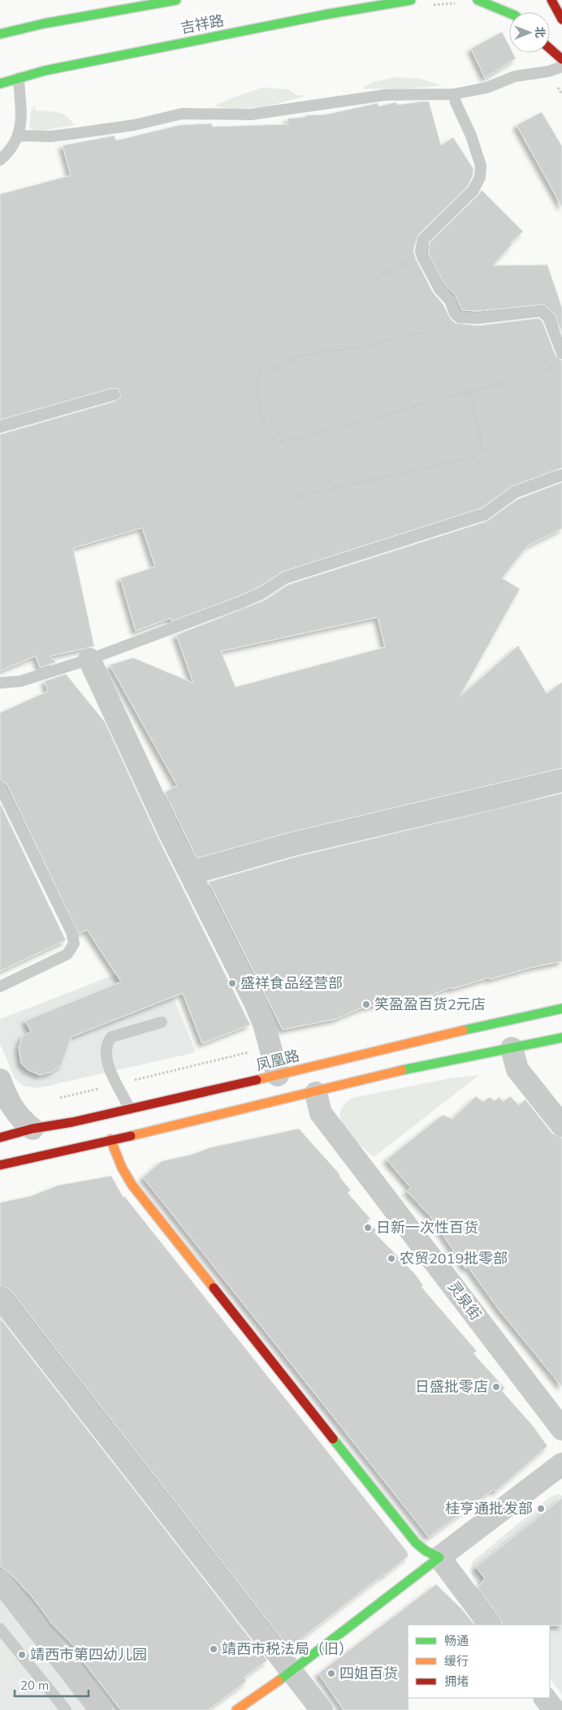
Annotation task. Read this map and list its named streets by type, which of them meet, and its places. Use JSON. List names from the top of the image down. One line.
{"streets":{"main road":["吉祥路","凤凰路"],"street":["灵泉街"]},"places":["盛祥食品经营部","笑盈盈百货2元店","日新一次性百货","农贸2019批零部","日盛批零店","桂亨通批发部","靖西市税法局（旧）","靖西市第四幼儿园","四姐百货"],"legend":["畅通","缓行","拥堵"],"scale_bar":"20 m","north":"right"}
